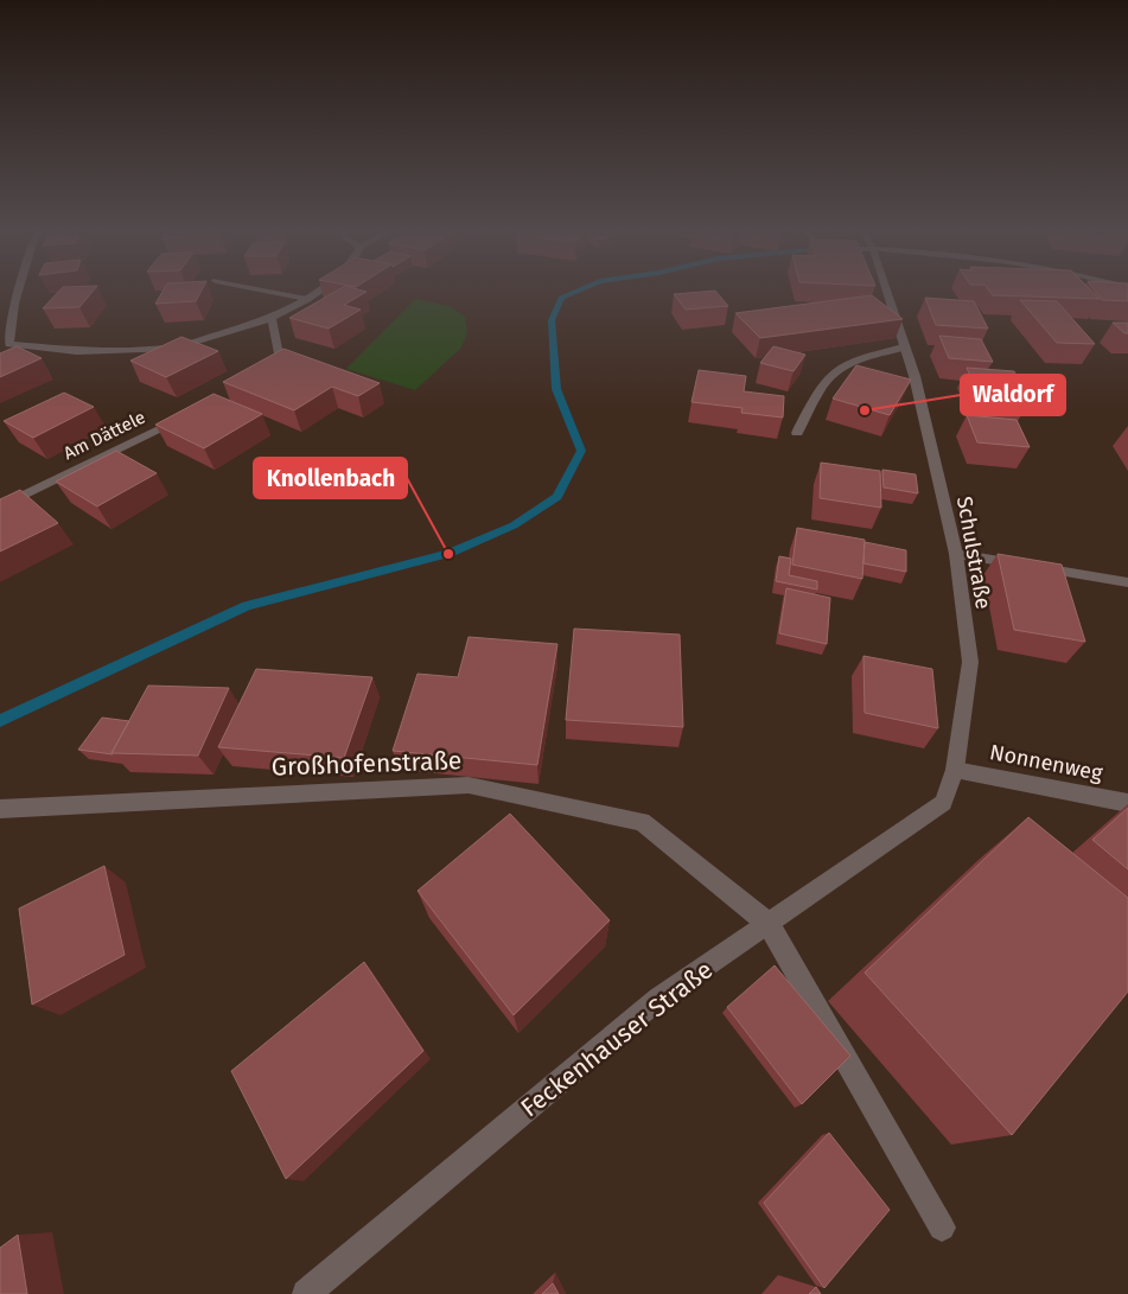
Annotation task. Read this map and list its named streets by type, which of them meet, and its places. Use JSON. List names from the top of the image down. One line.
{"streets":{"street":["Am Dättele","Schulstraße","Nonnenweg","Großhofenstraße","Feckenhauser Straße"]},"crossings":[["Schulstraße","Nonnenweg"],["Schulstraße","Feckenhauser Straße"],["Nonnenweg","Feckenhauser Straße"],["Großhofenstraße","Feckenhauser Straße"]],"places":["Waldorf","Knollenbach"]}
